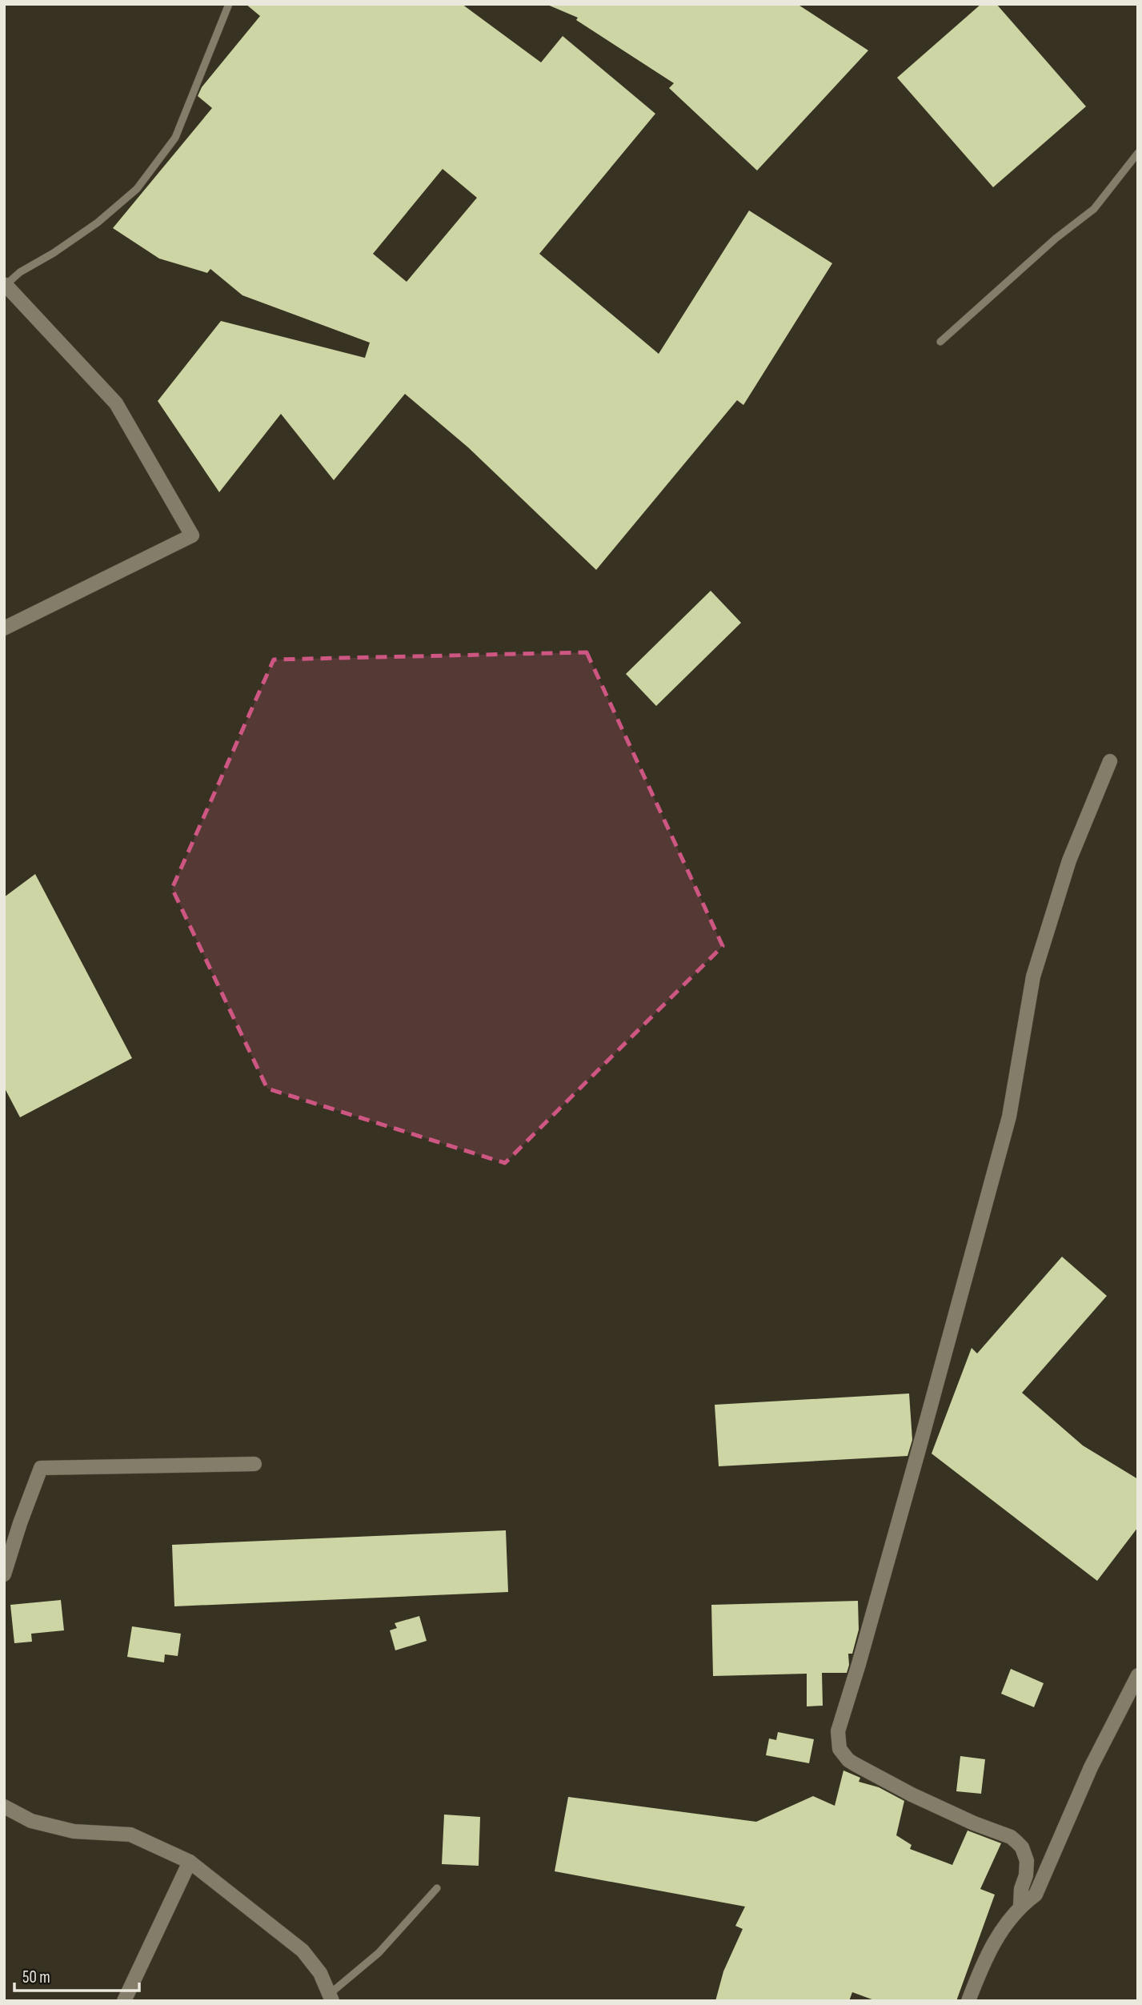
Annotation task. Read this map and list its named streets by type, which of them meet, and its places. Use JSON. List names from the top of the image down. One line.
{"scale_bar":"50 m"}
